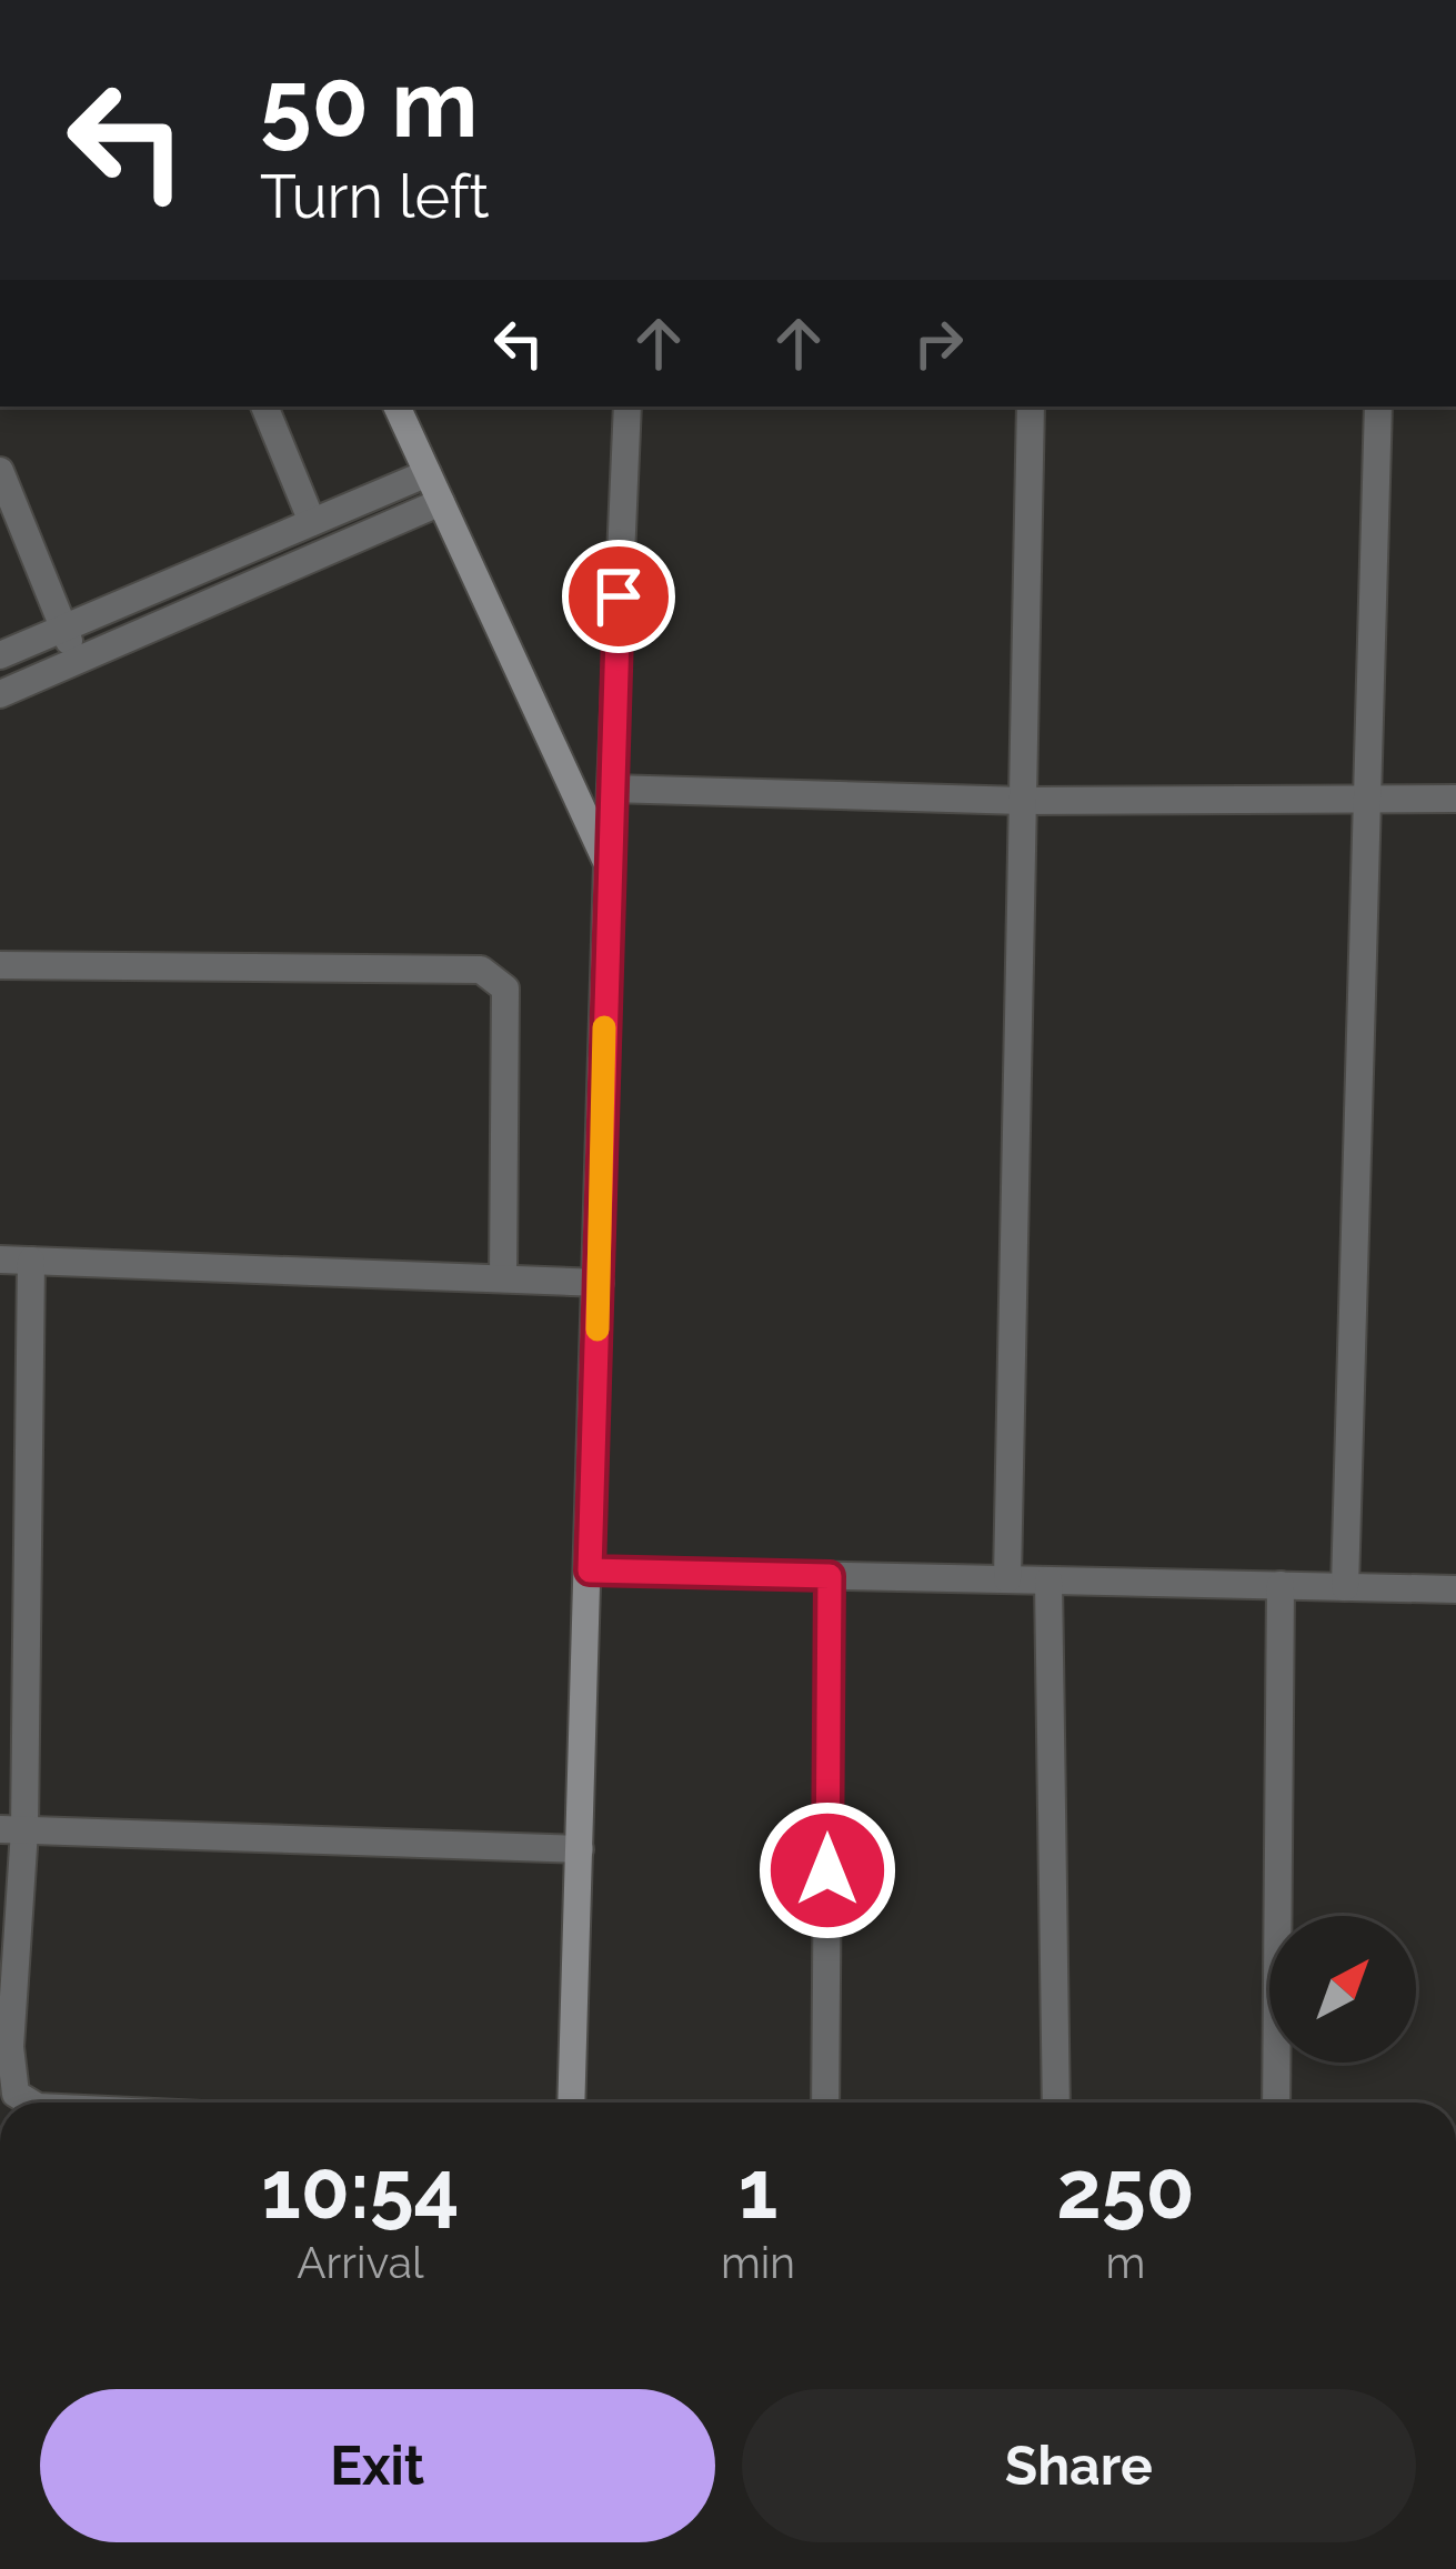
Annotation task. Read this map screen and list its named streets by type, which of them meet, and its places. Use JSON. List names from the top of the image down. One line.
{"north":"top right","page":{"turn":["50 m","Turn left"],"eta":["10:54","Arrival","1","min","250","m"],"buttons":["Exit","Share"]}}
